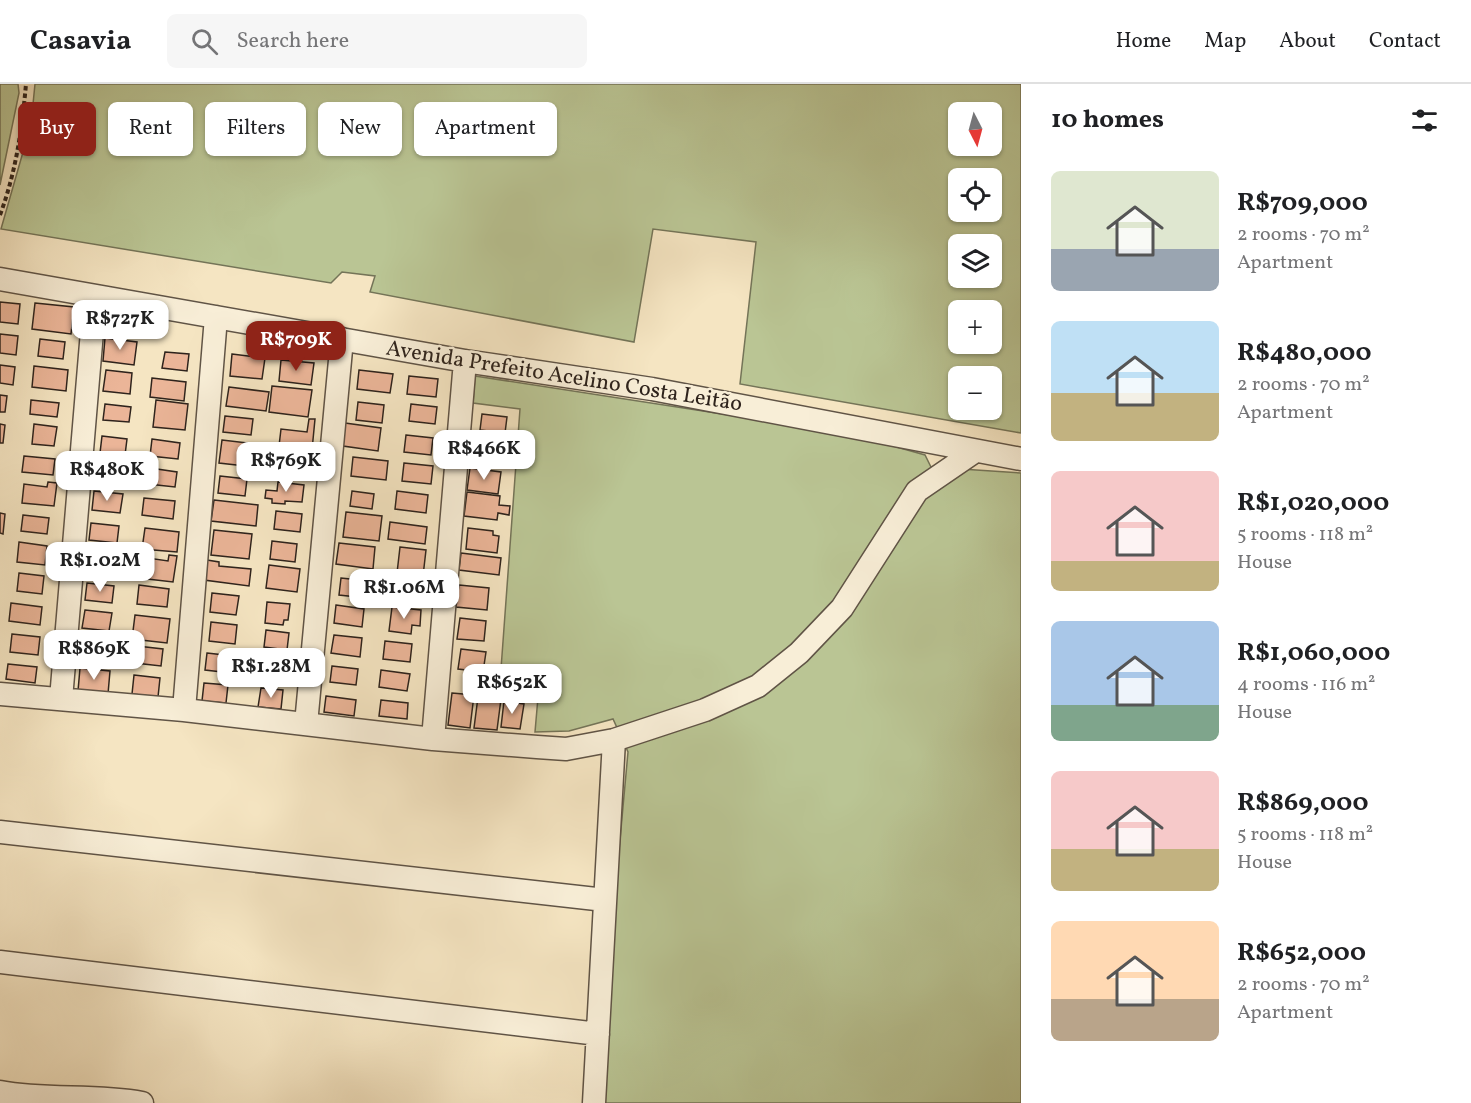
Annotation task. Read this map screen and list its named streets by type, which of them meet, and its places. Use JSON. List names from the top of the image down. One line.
{"streets":{"street":["Avenida Prefeito Acelino Costa Leitão"]},"north":"bottom","page":{"header":"Casavia","search":"Search here","nav":["Home","Map","About","Contact"],"heading":"10 homes","map_buttons":["+","−"],"chip":["Buy","Rent","Filters","New","Apartment"],"list":[{"name":"R$709,000","note":"2 rooms · 70 m² · Apartment"},{"name":"R$480,000","note":"2 rooms · 70 m² · Apartment"},{"name":"R$1,020,000","note":"5 rooms · 118 m² · House"},{"name":"R$1,060,000","note":"4 rooms · 116 m² · House"},{"name":"R$869,000","note":"5 rooms · 118 m² · House"},{"name":"R$652,000","note":"2 rooms · 70 m² · Apartment"}],"price":["R$727K","R$709K","R$466K","R$769K","R$480K","R$1.02M","R$1.06M","R$869K","R$1.28M","R$652K"]}}
